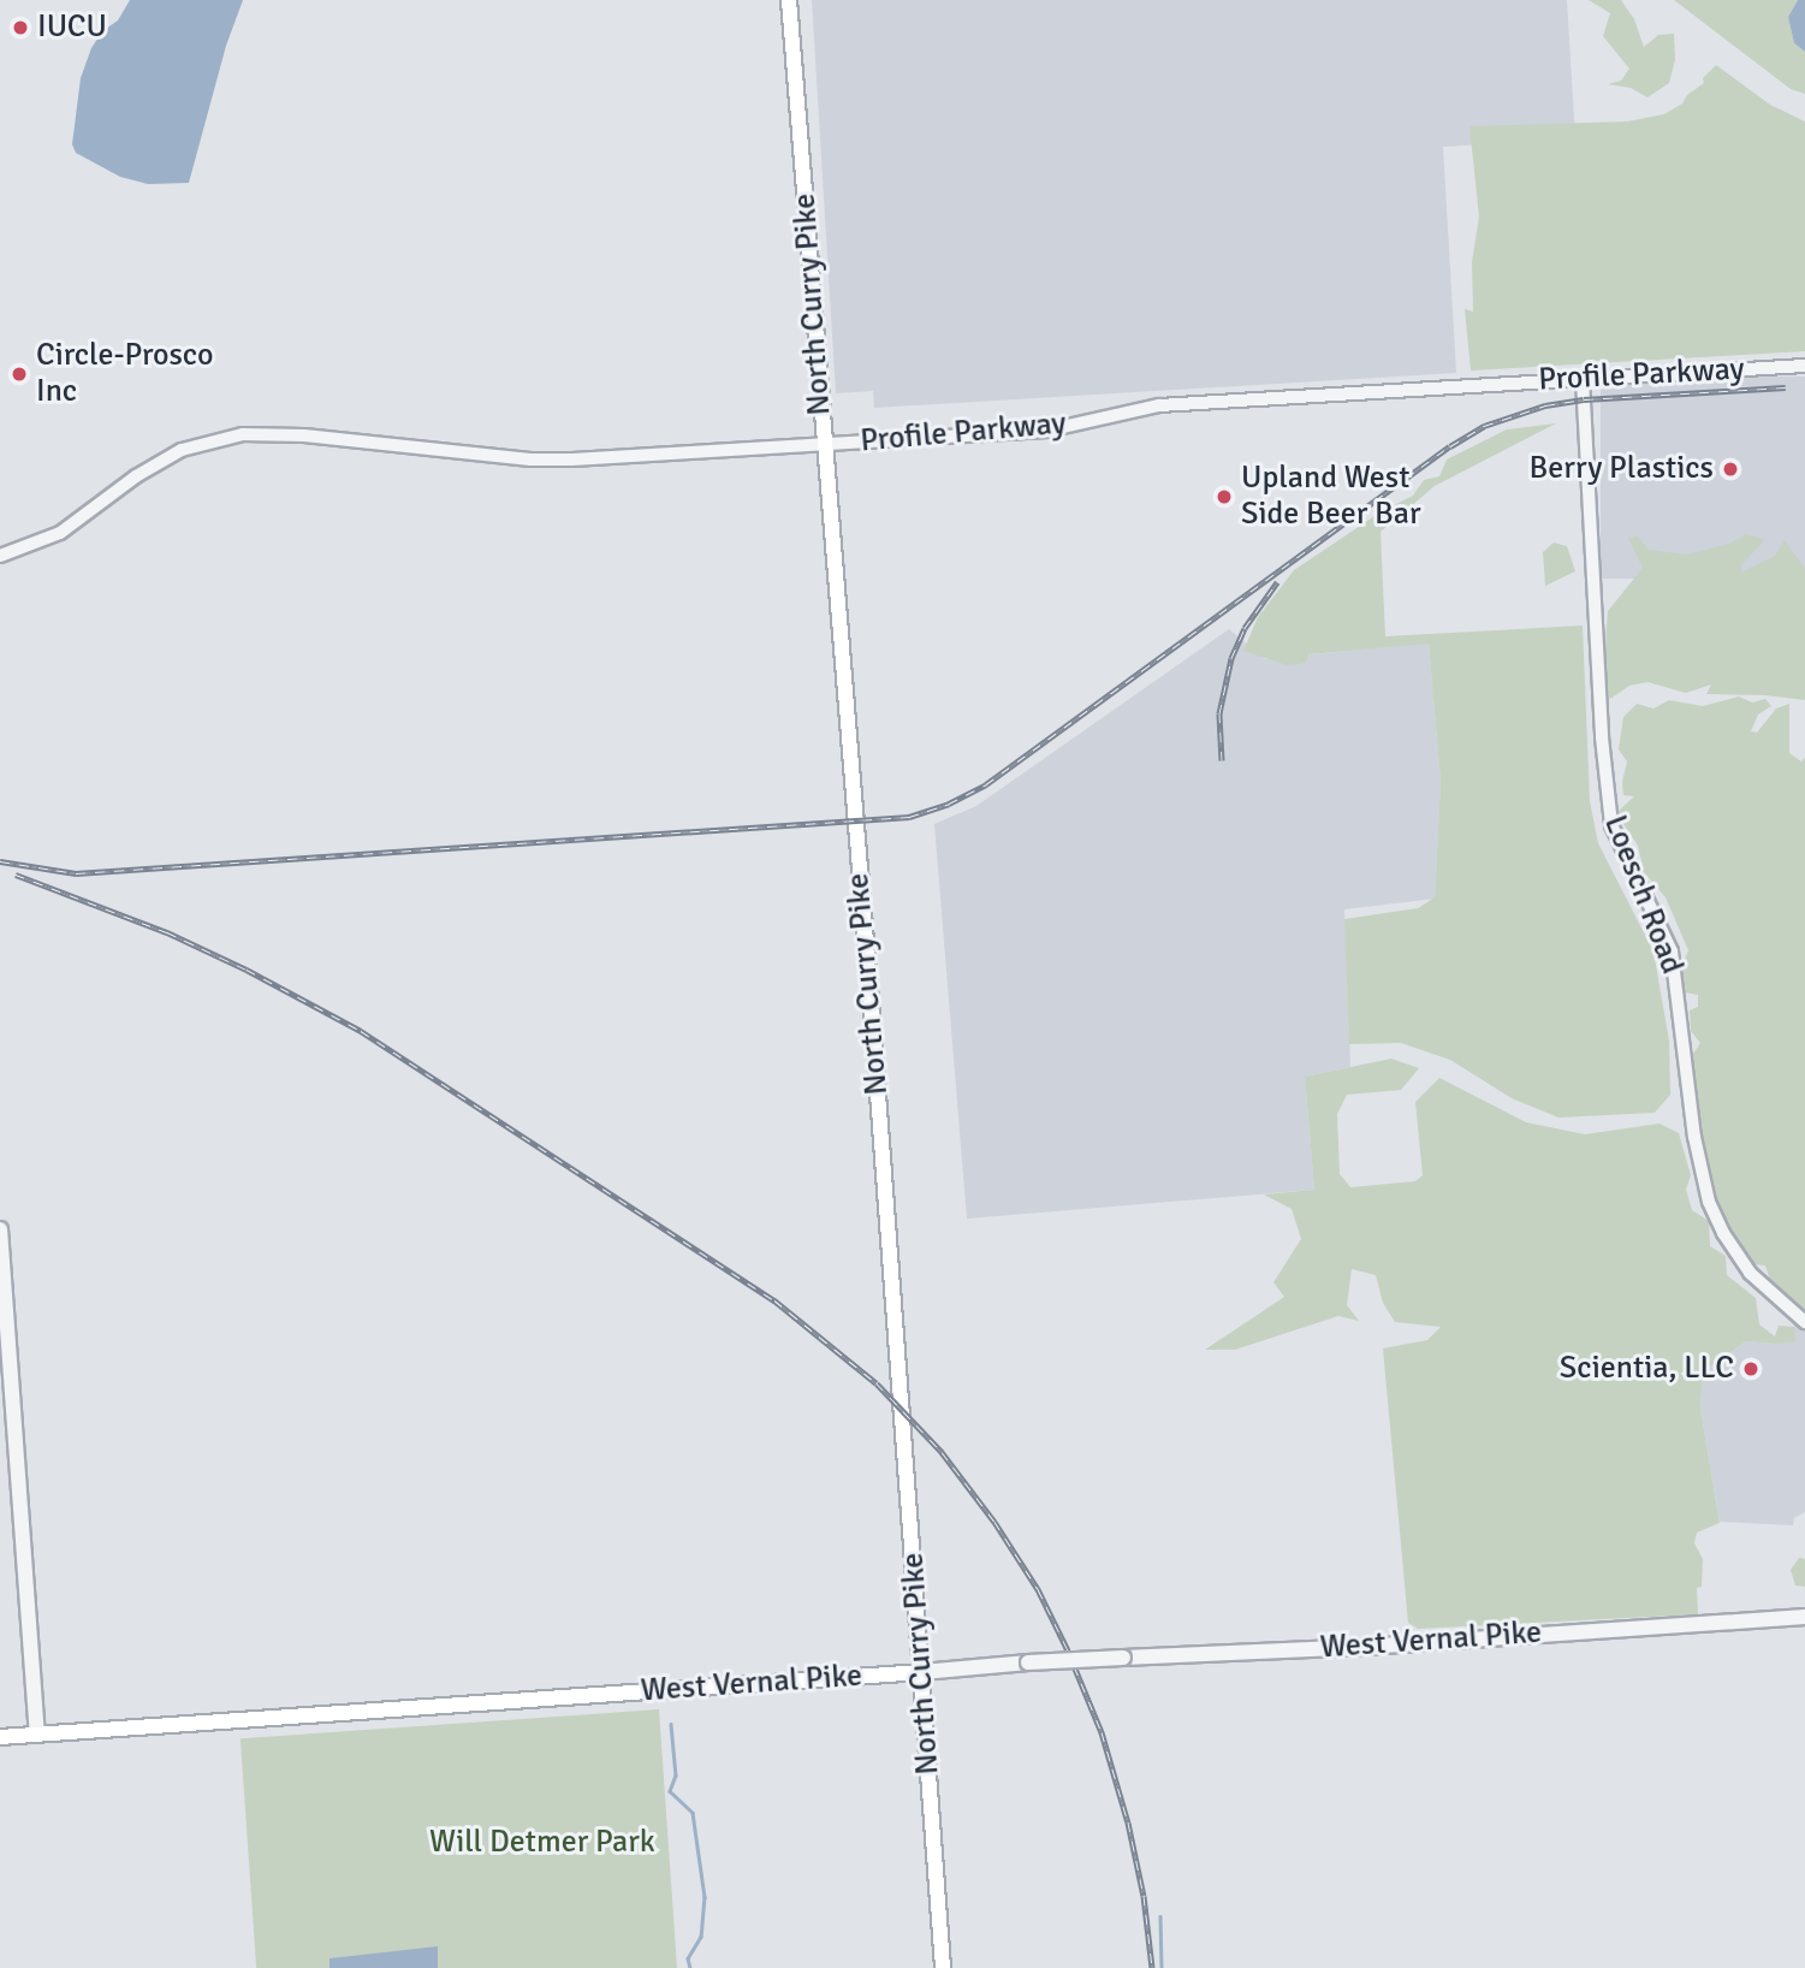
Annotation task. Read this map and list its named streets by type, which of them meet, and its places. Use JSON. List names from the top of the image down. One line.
{"streets":{"main road":["North Curry Pike","West Vernal Pike"],"street":["Profile Parkway","Loesch Road"]},"crossings":[["North Curry Pike","Profile Parkway"],["North Curry Pike","West Vernal Pike"],["Profile Parkway","Loesch Road"]],"parks":["Will Detmer Park"],"places":["IUCU","Circle-Prosco Inc","Berry Plastics","Upland West Side Beer Bar","Scientia, LLC"]}
